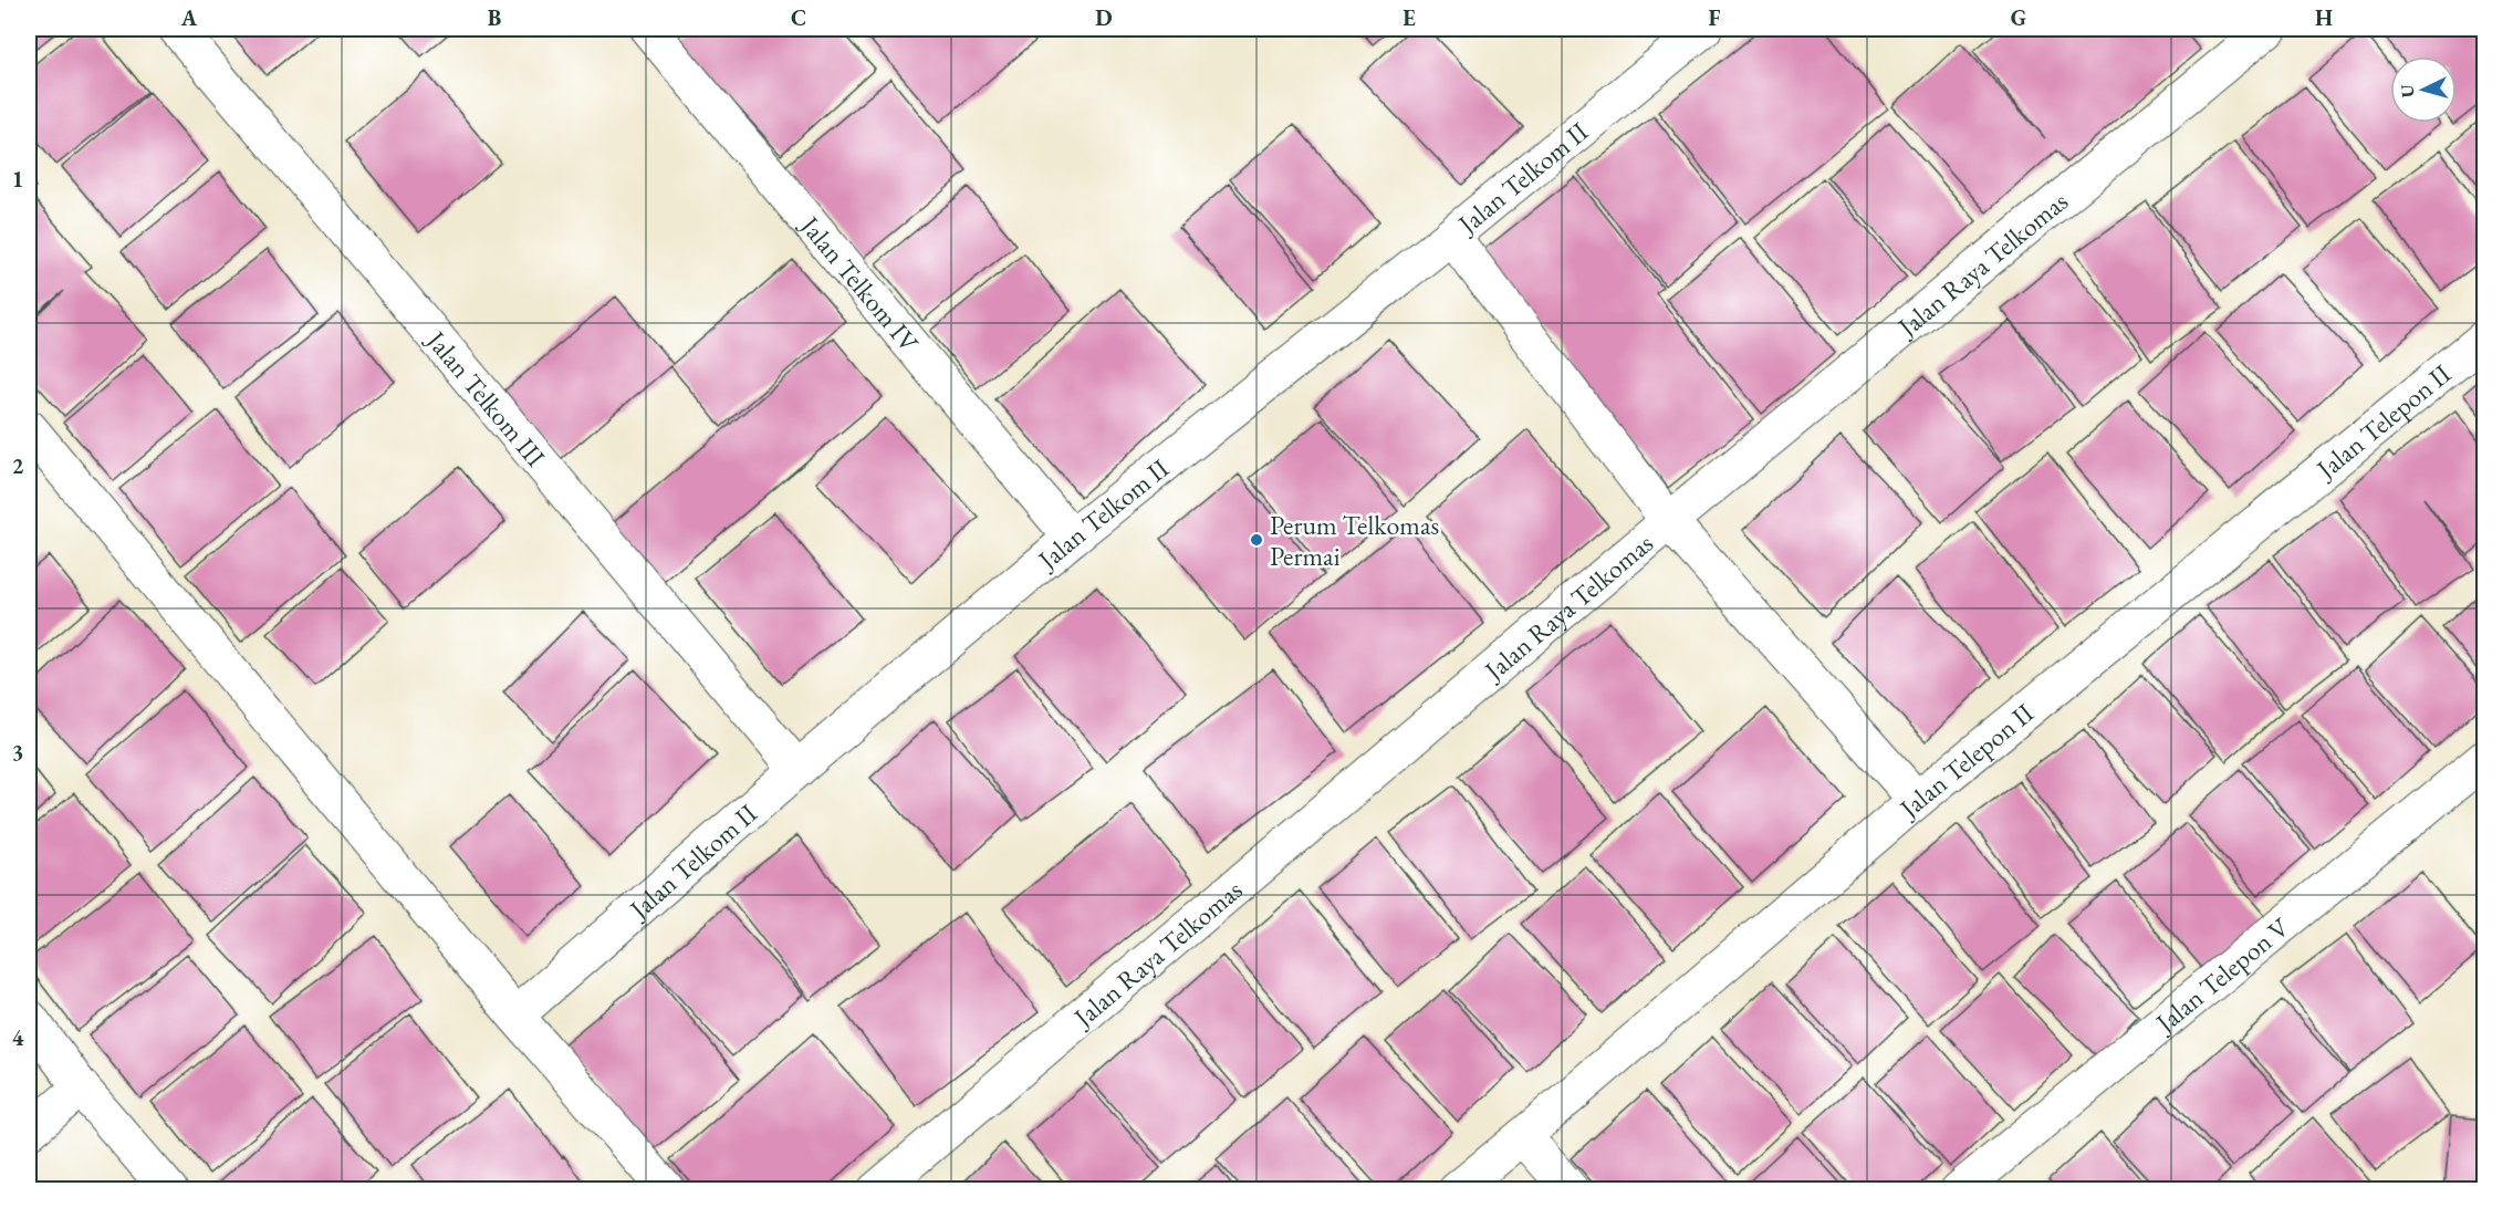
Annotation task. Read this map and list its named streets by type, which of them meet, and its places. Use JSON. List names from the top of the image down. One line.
{"streets":{"street":["Jalan Telkom II","Jalan Raya Telkomas","Jalan Telkom IV","Jalan Telkom III","Jalan Telepon II","Jalan Telepon V"]},"crossings":[["Jalan Telkom II","Jalan Telkom IV"],["Jalan Telkom II","Jalan Telkom III"]],"places":["Perum Telkomas Permai"],"north":"left","grid":{"columns":["A","B","C","D","E","F","G","H"],"rows":["1","2","3","4"]}}
